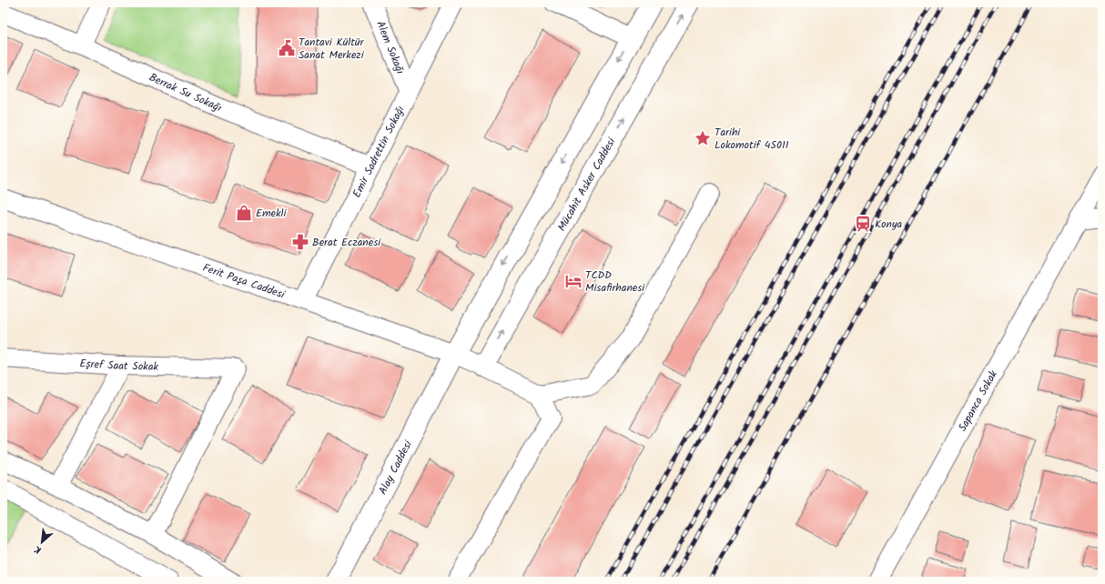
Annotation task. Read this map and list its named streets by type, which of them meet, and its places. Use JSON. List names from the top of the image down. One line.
{"streets":{"main road":["Mücahit Asker Caddesi","Alay Caddesi"],"street":["Alem Sokağı","Berrak Su Sokağı","Emir Sadrettin Sokağı","Ferit Paşa Caddesi","Eşref Saat Sokak","Sapanca Sokak"]},"crossings":[["Alem Sokağı","Emir Sadrettin Sokağı"],["Berrak Su Sokağı","Emir Sadrettin Sokağı"],["Emir Sadrettin Sokağı","Ferit Paşa Caddesi"],["Mücahit Asker Caddesi","Ferit Paşa Caddesi"],["Ferit Paşa Caddesi","Alay Caddesi"]],"places":{"public building":["Tantavi Kültür Sanat Merkezi"],"place":["Tarihi Lokomotif 45011"],"shop":["Emekli"],"station":["Konya"],"pharmacy":["Berat Eczanesi"],"hotel":["TCDD Misafirhanesi"]},"north":"bottom left"}
